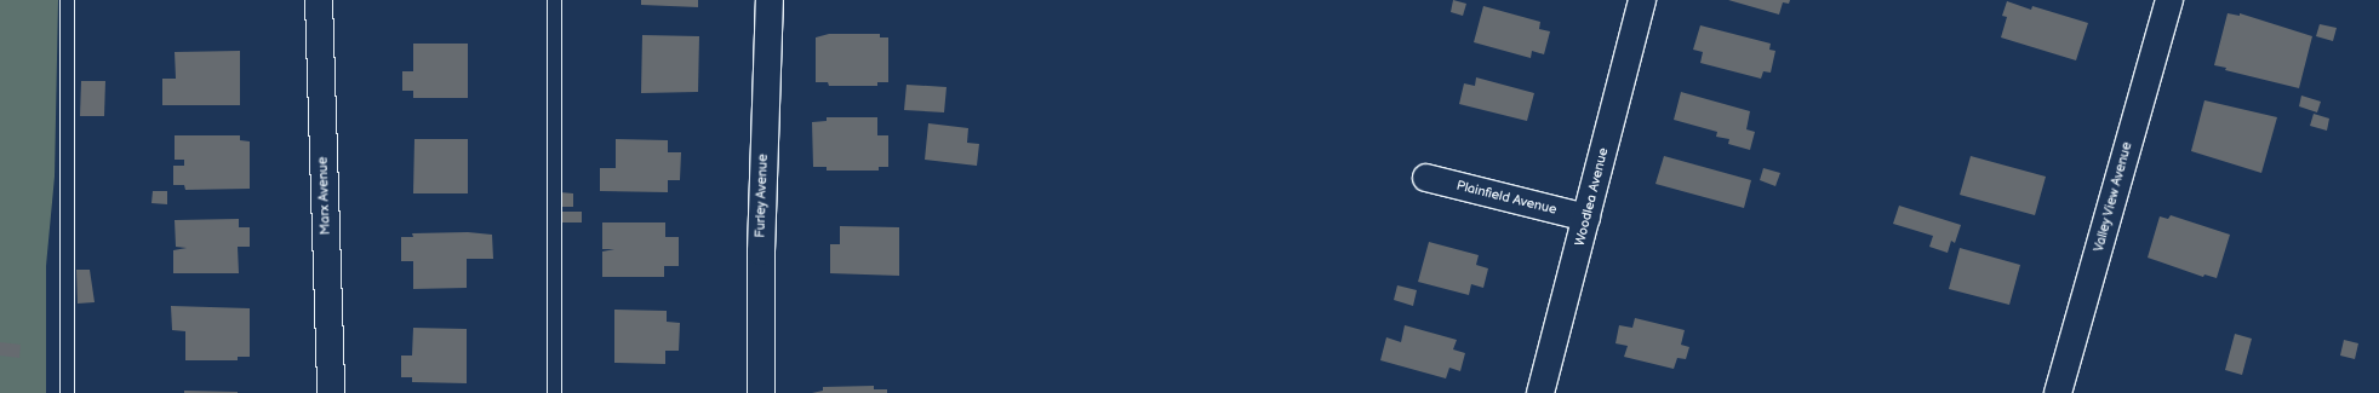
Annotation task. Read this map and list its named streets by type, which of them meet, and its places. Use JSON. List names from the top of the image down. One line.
{"streets":{"street":["Marx Avenue","Furley Avenue","Woodlea Avenue","Valley View Avenue","Plainfield Avenue"]},"crossings":[["Woodlea Avenue","Plainfield Avenue"]]}
